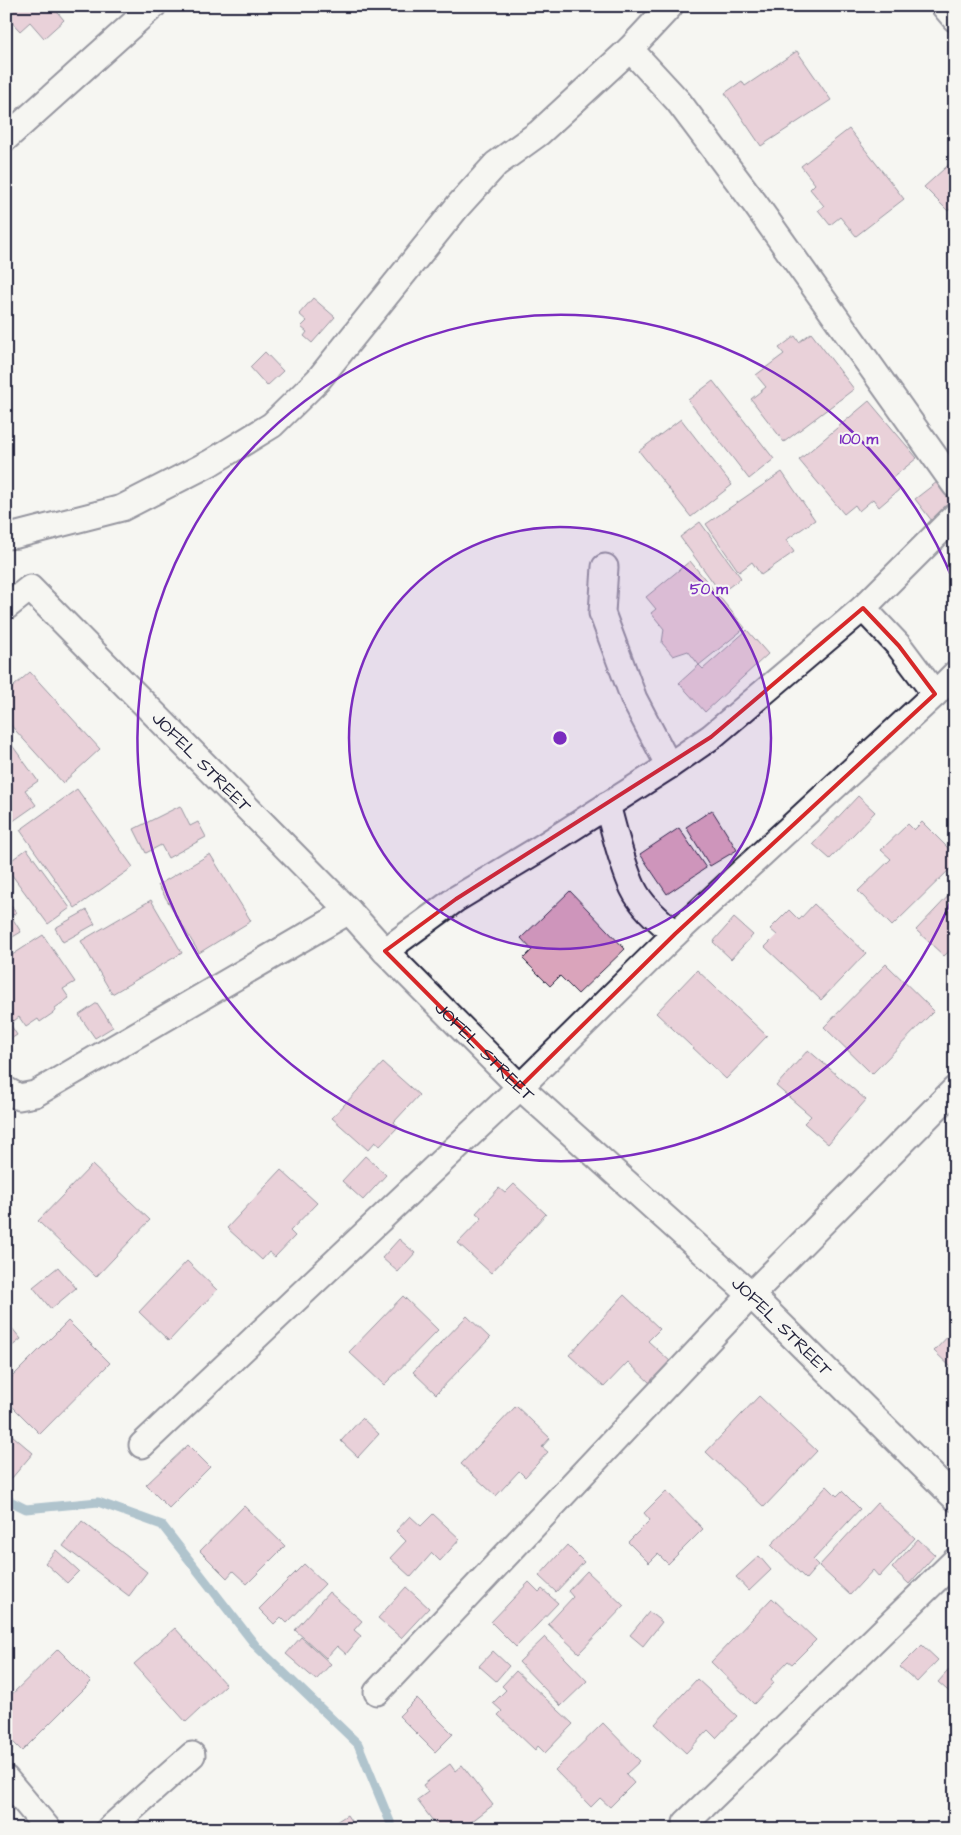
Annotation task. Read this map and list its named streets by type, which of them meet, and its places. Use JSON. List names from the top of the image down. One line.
{"streets":{"street":["JOFEL STREET"]},"rings":["100 m","50 m"]}
